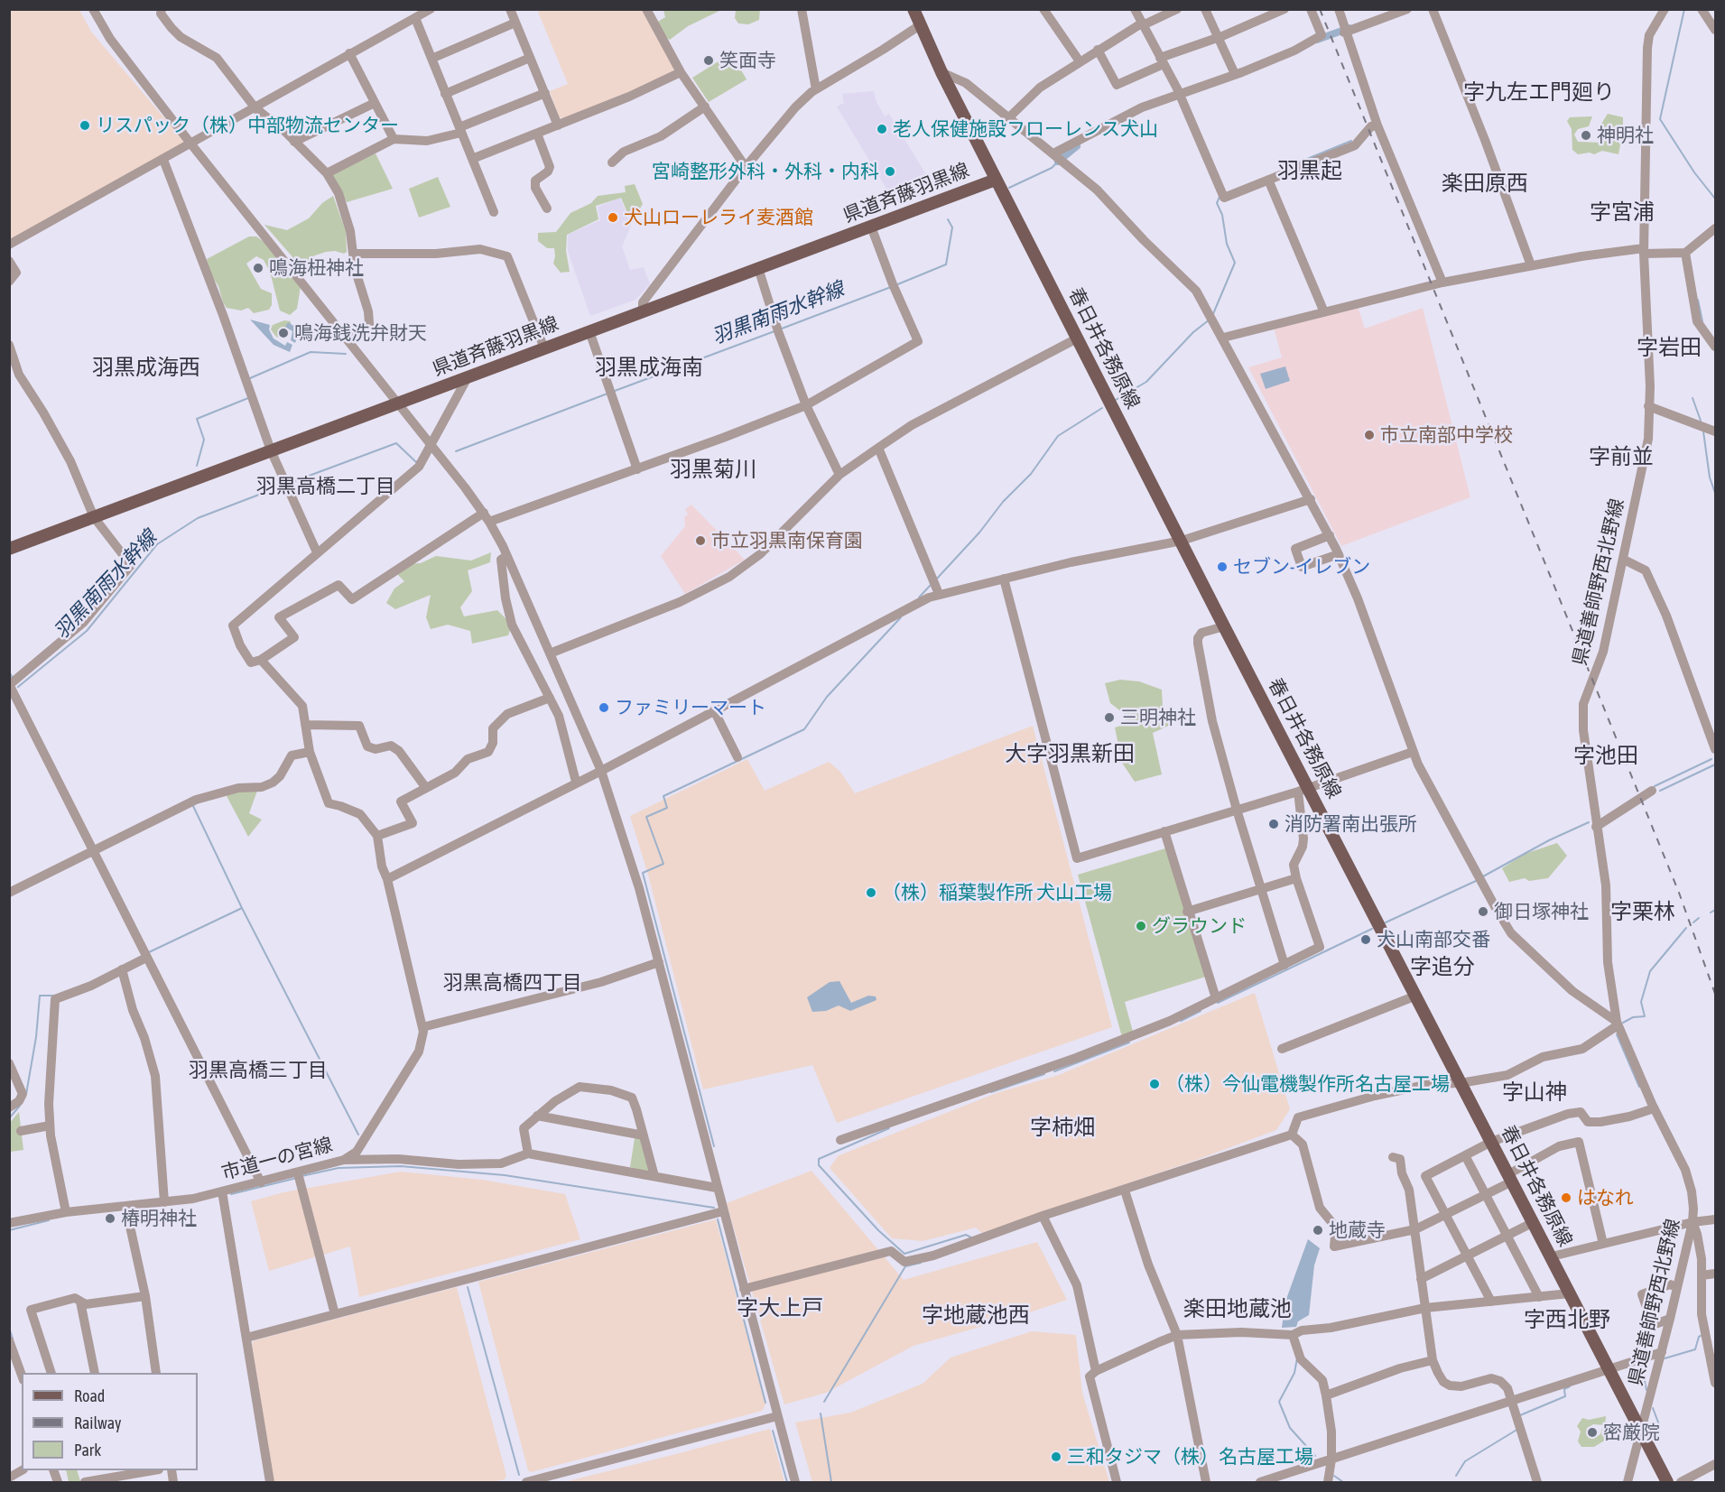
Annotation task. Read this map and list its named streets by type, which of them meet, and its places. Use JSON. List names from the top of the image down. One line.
{"streets":{"main road":["県道斉藤羽黒線","春日井各務原線"],"street":["県道善師野西北野線","市道一の宮線"]},"crossings":[["県道斉藤羽黒線","春日井各務原線"],["春日井各務原線","県道善師野西北野線"]],"districts":["字九左エ門廻り","羽黒起","楽田原西","字宮浦","字岩田","羽黒成海西","羽黒成海南","字前並","羽黒菊川","羽黒高橋二丁目","大字羽黒新田","字池田","字栗林","字追分","羽黒高橋四丁目","羽黒高橋三丁目","字山神","字柿畑","字大上戸","楽田地蔵池","字地蔵池西","字西北野"],"water":["羽黒南雨水幹線"],"places":["笑面寺","リスパック（株）中部物流センター","老人保健施設フローレンス犬山","神明社","宮崎整形外科・外科・内科","犬山ローレライ麦酒館","鳴海杻神社","鳴海銭洗弁財天","市立南部中学校","市立羽黒南保育園","セブン-イレブン","ファミリーマート","三明神社","消防署南出張所","（株）稲葉製作所 犬山工場","御日塚神社","グラウンド","犬山南部交番","（株）今仙電機製作所名古屋工場","はなれ","椿明神社","地蔵寺","密厳院","三和タジマ（株）名古屋工場"],"legend":["Road","Railway","Park"]}
